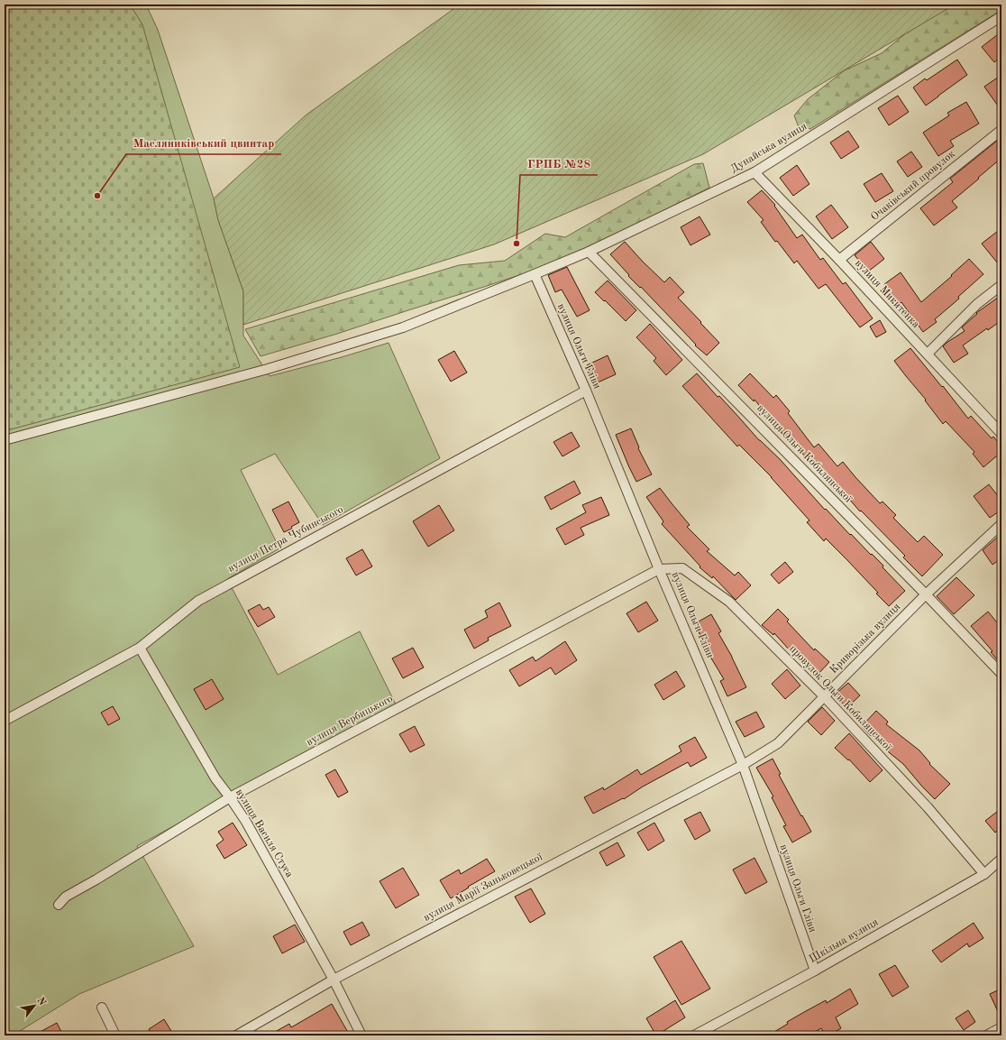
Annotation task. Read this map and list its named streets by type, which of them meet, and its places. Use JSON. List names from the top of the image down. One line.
{"streets":{"street":["Дунайська вулиця","Очаківський провулок","вулиця Микитенка","вулиця Ольги Гліви","вулиця Ольги Кобилянської","вулиця Петра Чубинського","Криворізька вулиця","провулок Ольги Кобилянської","вулиця Вербицького","вулиця Василя Стуса","вулиця Марії Заньковецької","Шкільна вулиця"]},"crossings":[["Дунайська вулиця","вулиця Микитенка"],["Дунайська вулиця","вулиця Ольги Гліви"],["Дунайська вулиця","вулиця Ольги Кобилянської"],["Очаківський провулок","вулиця Микитенка"],["вулиця Ольги Гліви","вулиця Петра Чубинського"],["вулиця Ольги Гліви","Криворізька вулиця"],["вулиця Ольги Гліви","провулок Ольги Кобилянської"],["вулиця Ольги Гліви","вулиця Вербицького"],["вулиця Ольги Гліви","вулиця Марії Заньковецької"],["вулиця Ольги Гліви","Шкільна вулиця"],["вулиця Ольги Кобилянської","Криворізька вулиця"],["вулиця Петра Чубинського","вулиця Василя Стуса"],["Криворізька вулиця","провулок Ольги Кобилянської"],["Криворізька вулиця","вулиця Марії Заньковецької"],["провулок Ольги Кобилянської","вулиця Вербицького"],["провулок Ольги Кобилянської","Шкільна вулиця"],["вулиця Вербицького","вулиця Василя Стуса"],["вулиця Василя Стуса","вулиця Марії Заньковецької"]],"places":["Масляниківський цвинтар","ГРПБ №28"],"north":"top right"}
